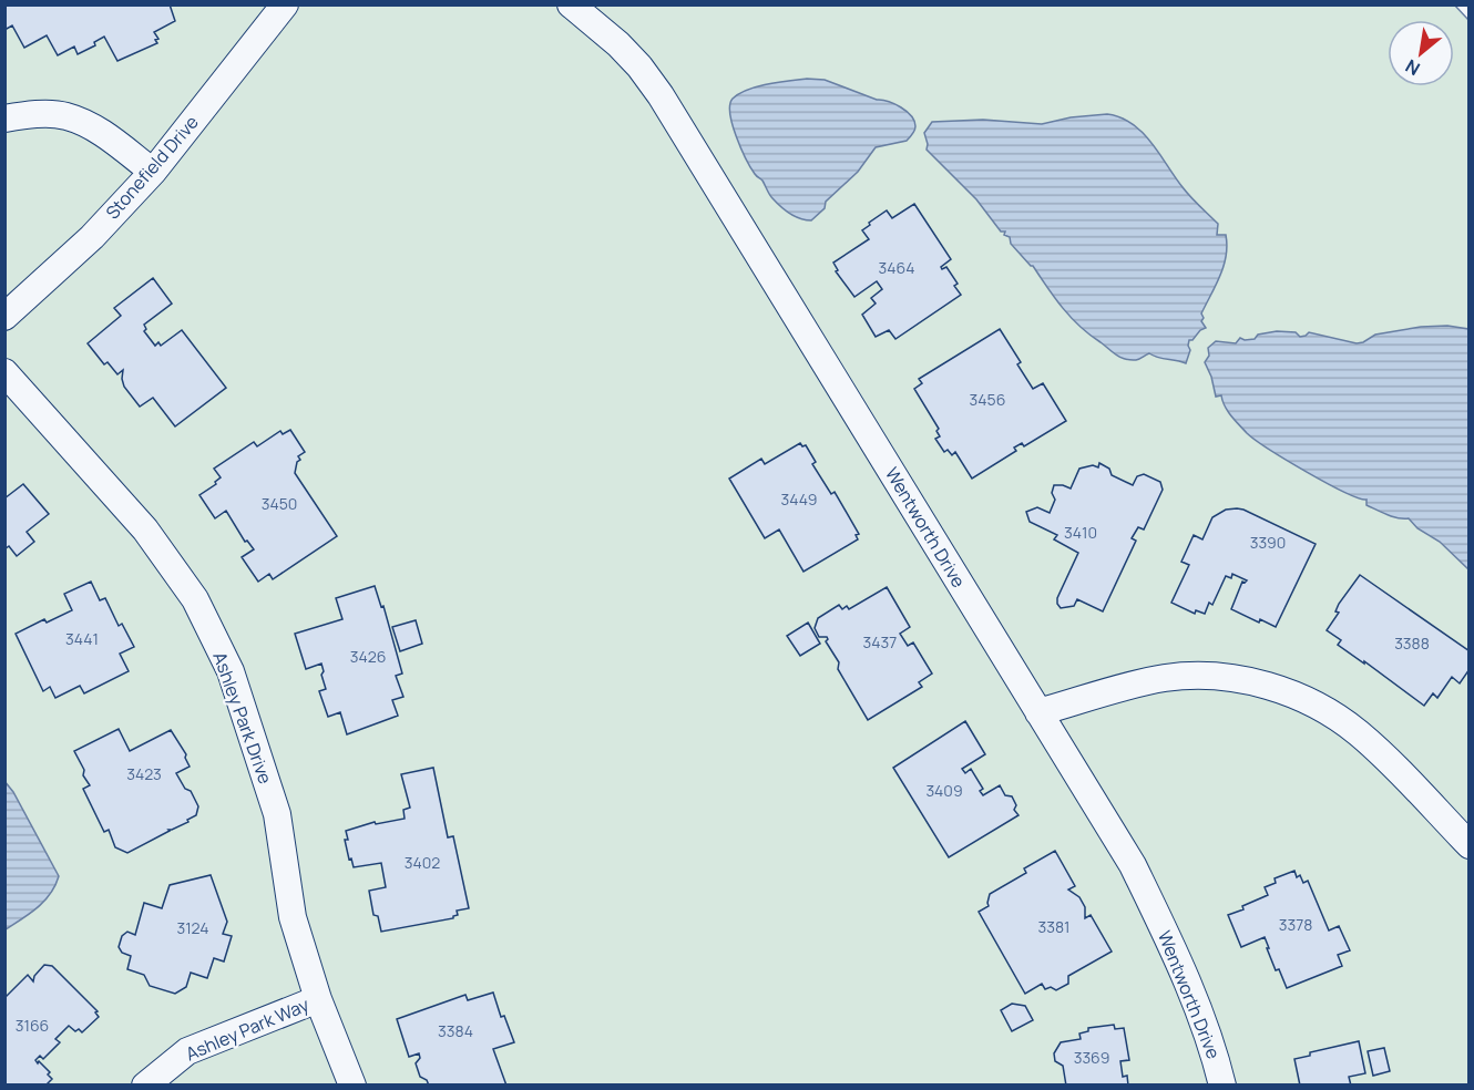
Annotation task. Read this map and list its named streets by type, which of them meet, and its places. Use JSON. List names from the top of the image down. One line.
{"streets":{"street":["Stonefield Drive","Wentworth Drive","Ashley Park Drive","Ashley Park Way"]},"crossings":[["Ashley Park Drive","Ashley Park Way"]],"house_numbers":["3464","3456","3449","3450","3410","3390","3441","3437","3388","3426","3423","3409","3402","3378","3381","3124","3166","3384","3369"],"north":"bottom left"}
